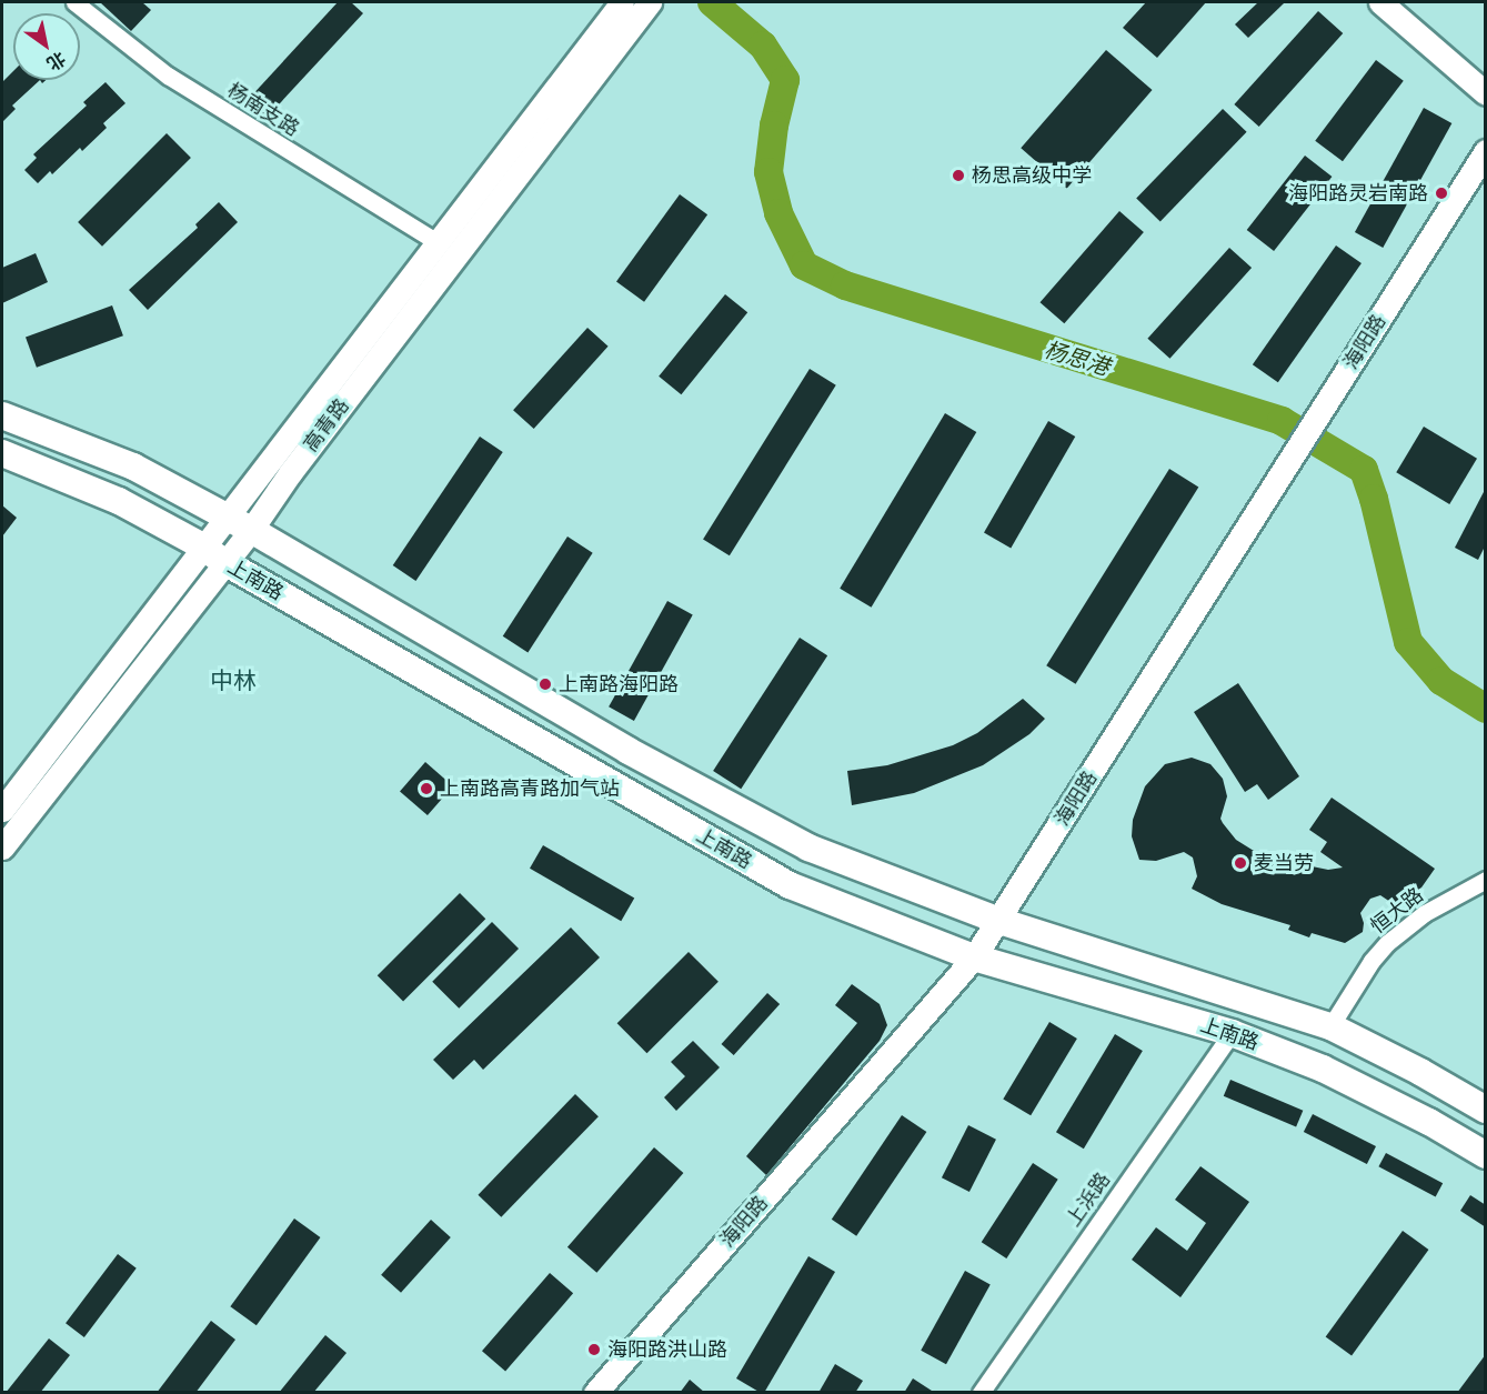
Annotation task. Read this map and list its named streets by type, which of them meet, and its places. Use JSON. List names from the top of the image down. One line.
{"streets":{"main road":["海阳路","高青路","上南路"],"street":["杨南支路","恒大路","上浜路"]},"crossings":[["杨南支路","高青路"],["海阳路","上南路"],["高青路","上南路"],["上南路","恒大路"],["上南路","上浜路"]],"districts":["中林"],"water":["杨思港"],"places":["杨思高级中学","海阳路灵岩南路","上南路海阳路","上南路高青路加气站","麦当劳","海阳路洪山路"],"north":"bottom right"}
